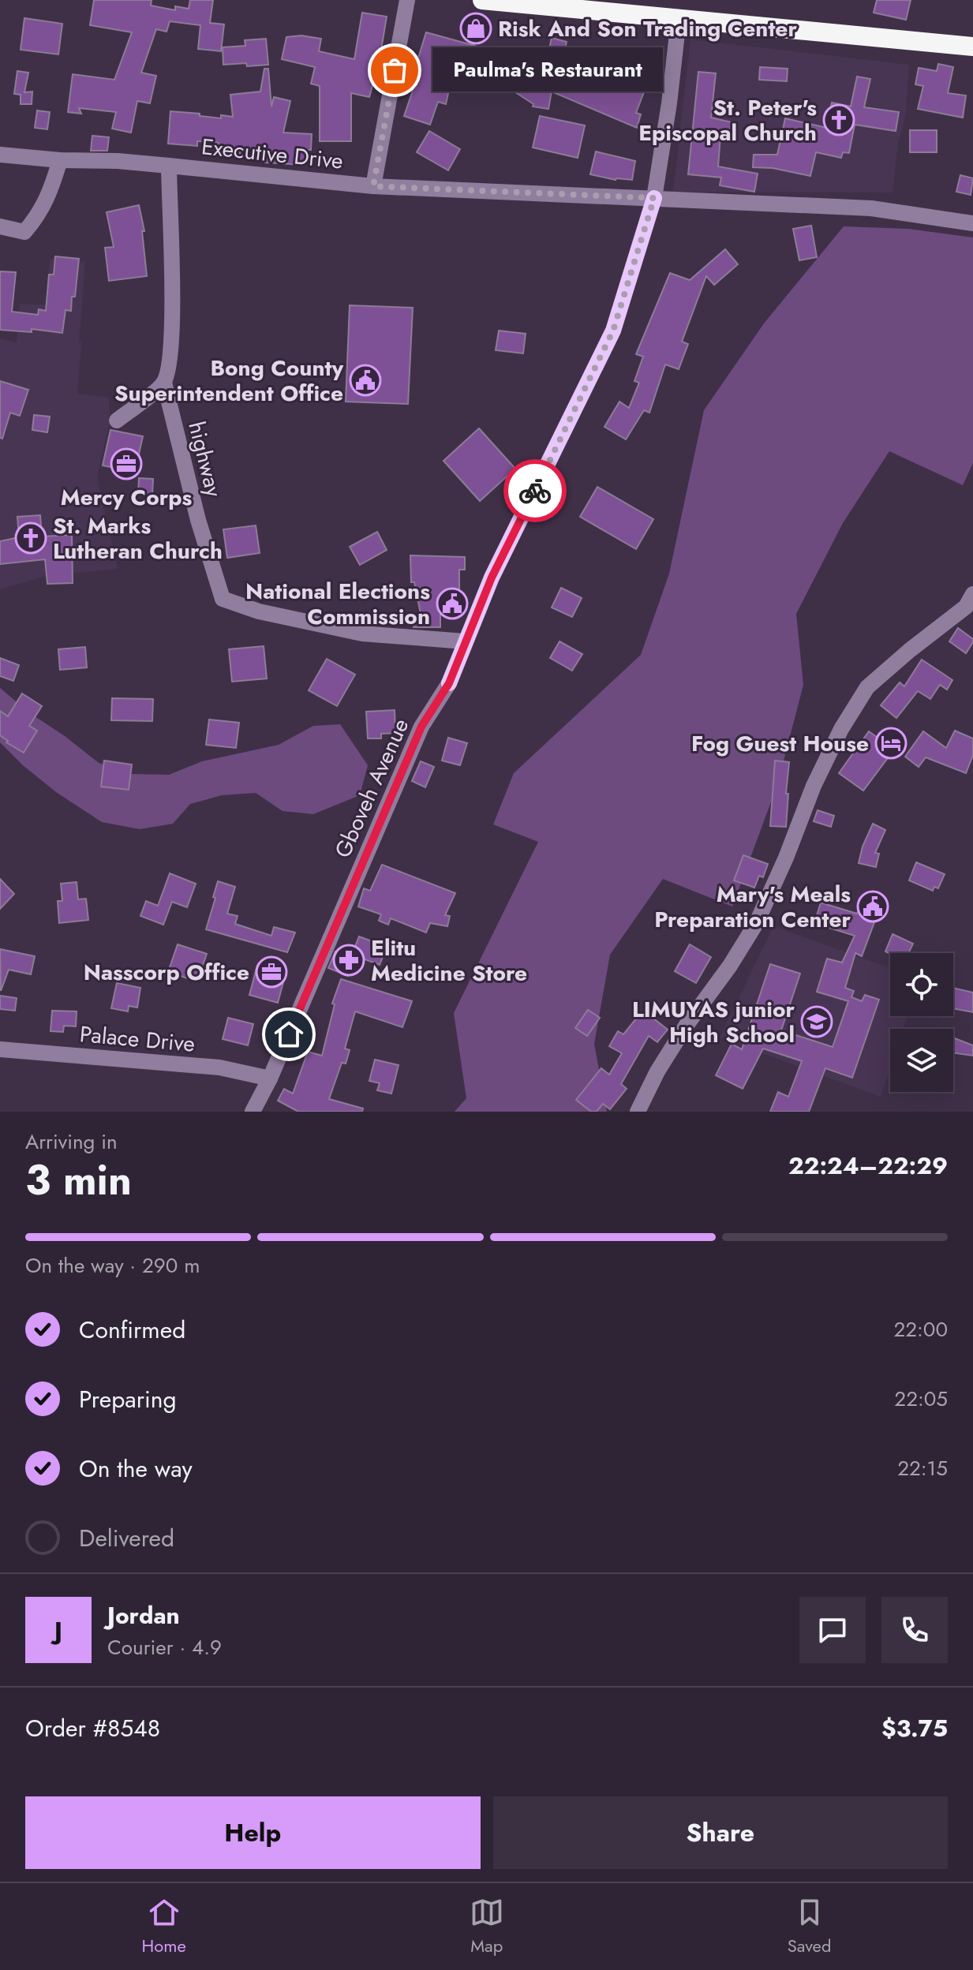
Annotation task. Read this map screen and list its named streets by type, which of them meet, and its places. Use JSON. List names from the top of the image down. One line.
{"streets":{"main road":["Gboveh Avenue"],"street":["Executive Drive","highway","Palace Drive"]},"crossings":[["Executive Drive","highway"],["Executive Drive","Gboveh Avenue"],["highway","Gboveh Avenue"],["Gboveh Avenue","Palace Drive"]],"places":{"shop":["Risk And Son Trading Center"],"other":["Paulma's Restaurant"],"church":["St. Peter's Episcopal Church","St. Marks Lutheran Church"],"public building":["Bong County Superintendent Office","National Elections Commission","Mary's Meals Preparation Center"],"office":["Mercy Corps","Nasscorp Office"],"hotel":["Fog Guest House"],"pharmacy":["Elitu Medicine Store"],"school or university":["LIMUYAS junior High School"]},"page":{"bubble":"Paulma's Restaurant","heading":["3 min","Arriving in","22:24–22:29"],"panel":["Jordan","Courier · 4.9","Order #8548","$3.75"],"bar":"On the way · 290 m","list":[["Confirmed","22:00"],["Preparing","22:05"],["On the way","22:15"],"Delivered"],"round":"J","buttons":["Help","Share"],"tabs":["Home","Map","Saved"]}}
